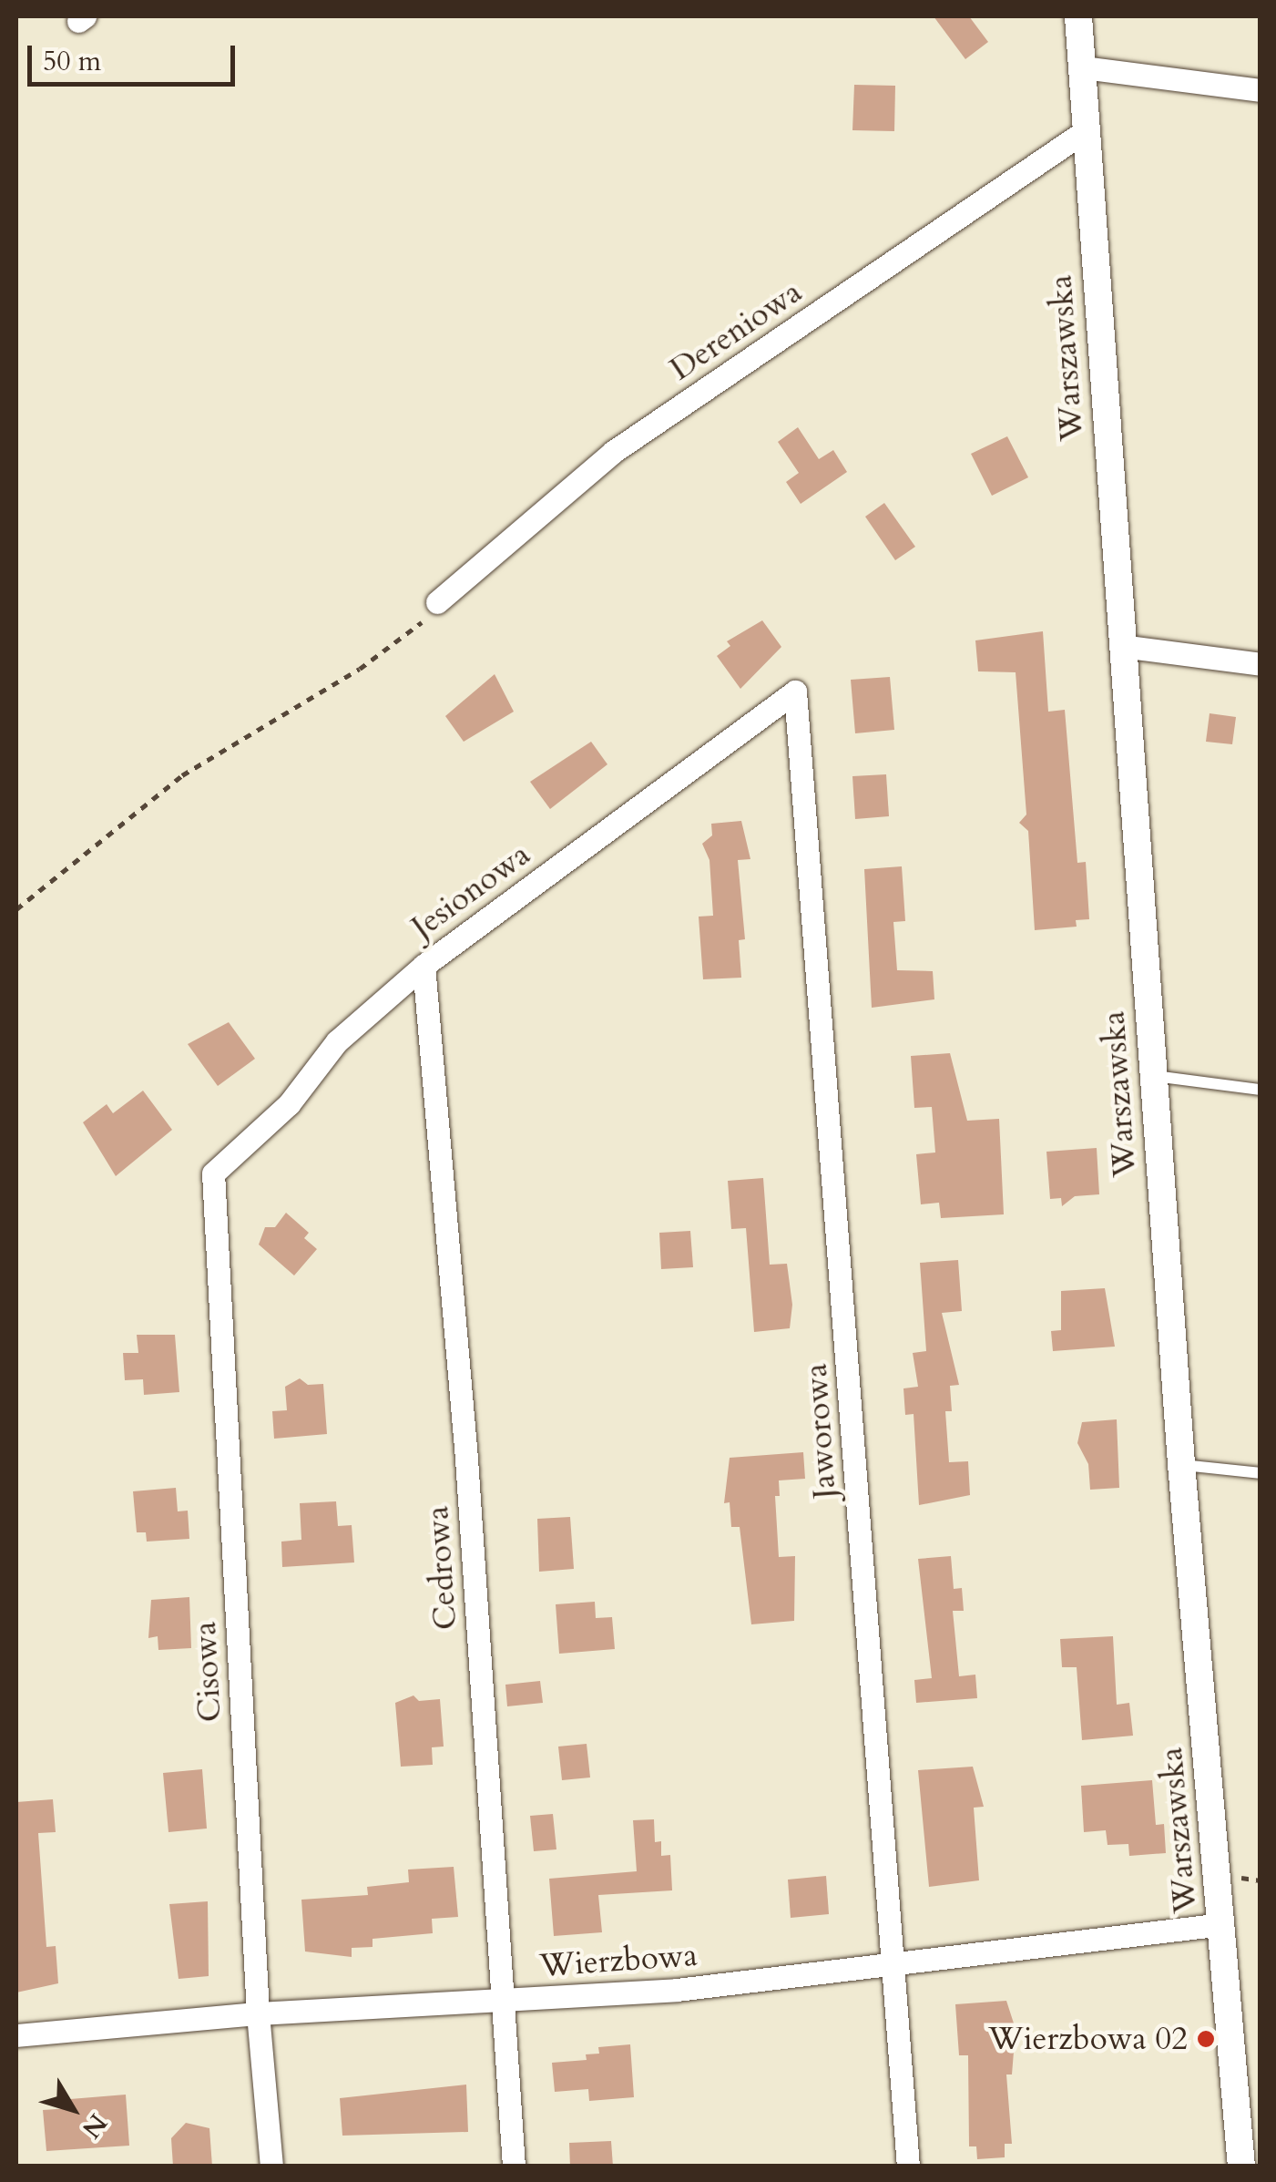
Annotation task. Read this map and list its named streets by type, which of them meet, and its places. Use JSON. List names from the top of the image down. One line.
{"streets":{"street":["Dereniowa","Warszawska","Jesionowa","Jaworowa","Cedrowa","Cisowa","Wierzbowa"]},"crossings":[["Dereniowa","Warszawska"],["Warszawska","Wierzbowa"],["Jesionowa","Jaworowa"],["Jesionowa","Cedrowa"],["Jesionowa","Cisowa"],["Jaworowa","Wierzbowa"],["Cedrowa","Wierzbowa"],["Cisowa","Wierzbowa"]],"places":["Wierzbowa 02"],"scale_bar":"50 m","north":"bottom right"}
